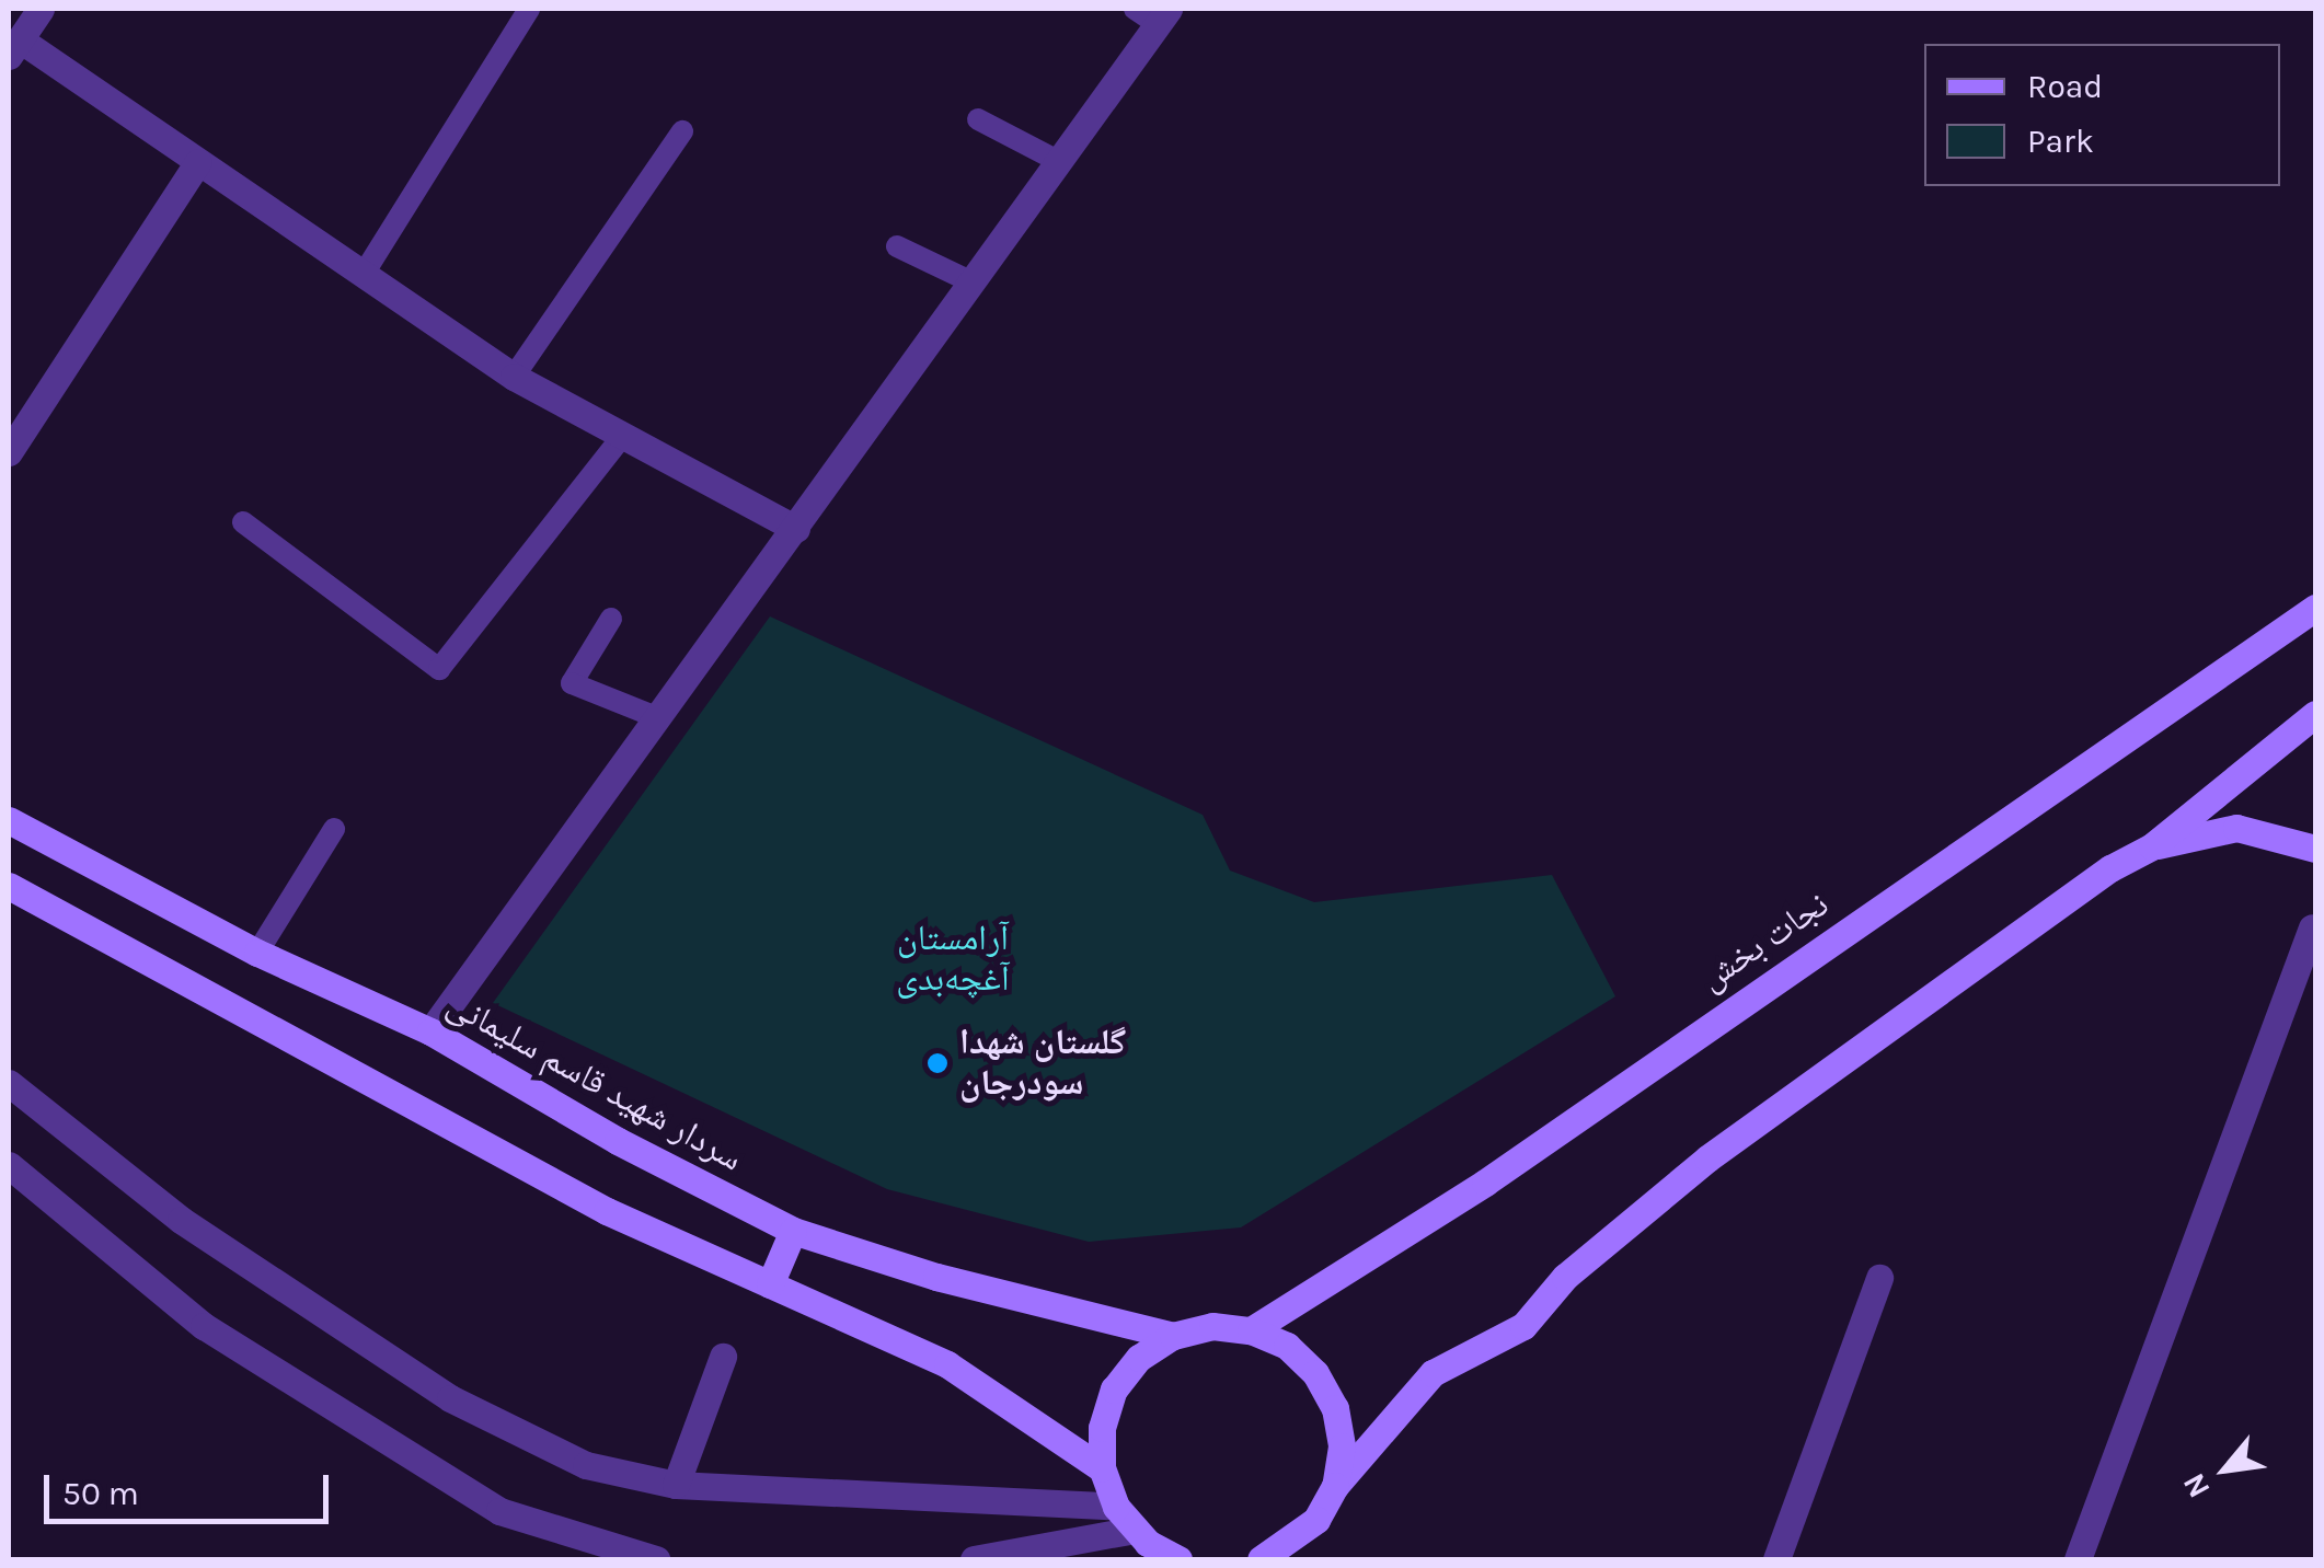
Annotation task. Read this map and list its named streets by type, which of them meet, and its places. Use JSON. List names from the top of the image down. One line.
{"streets":{"main road":["نجات بخش","سردار شهید قاسم سلیمانی"]},"parks":["آرامستان آغچه‌بدی"],"places":["گلستان شهدا سودرجان"],"legend":["Road","Park"],"scale_bar":"50 m","north":"bottom left"}
